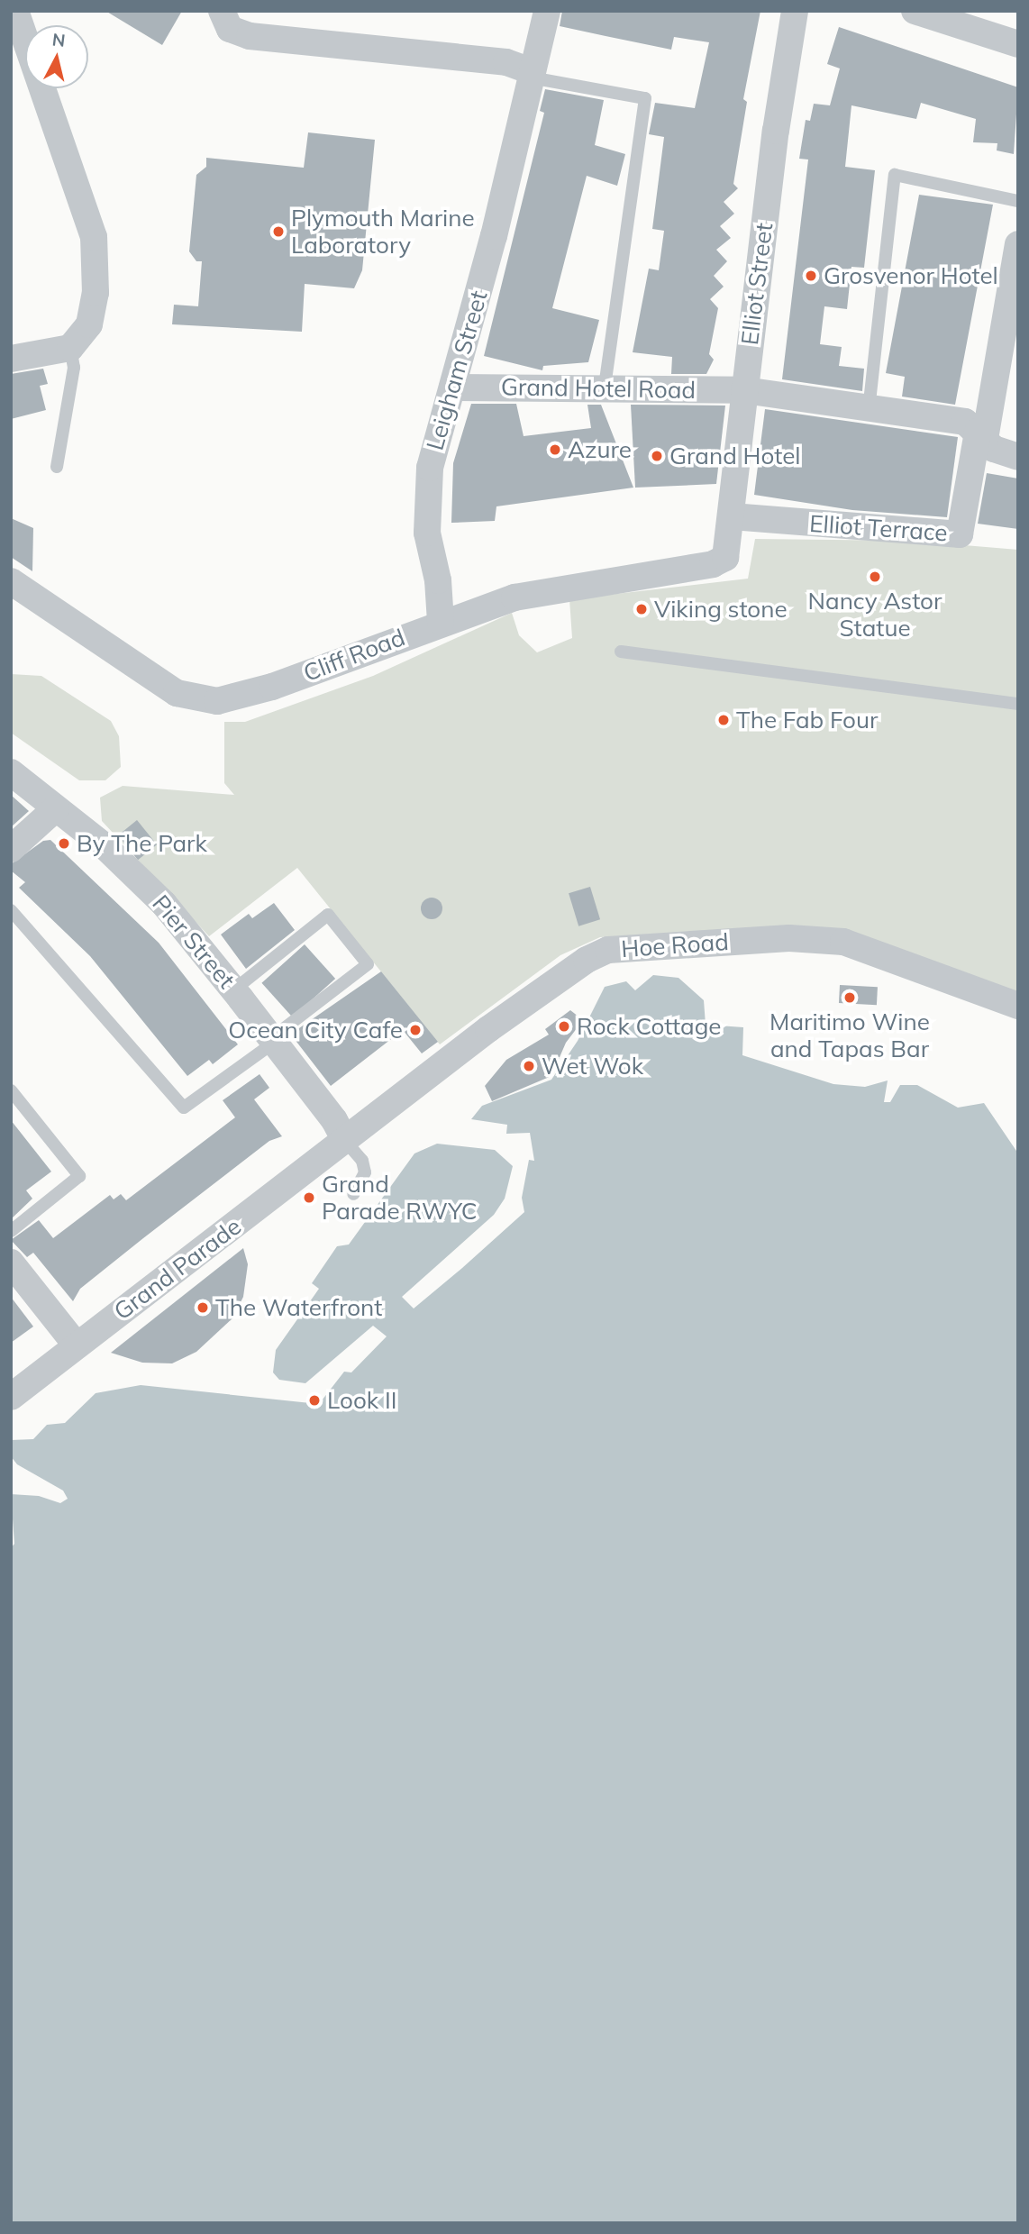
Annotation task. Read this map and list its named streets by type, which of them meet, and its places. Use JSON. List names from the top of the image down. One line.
{"streets":{"street":["Elliot Street","Leigham Street","Grand Hotel Road","Elliot Terrace","Cliff Road","Pier Street","Hoe Road","Grand Parade"]},"crossings":[["Elliot Street","Grand Hotel Road"],["Elliot Street","Elliot Terrace"],["Elliot Street","Cliff Road"],["Leigham Street","Grand Hotel Road"],["Leigham Street","Cliff Road"],["Grand Hotel Road","Elliot Terrace"],["Pier Street","Hoe Road"],["Pier Street","Grand Parade"],["Hoe Road","Grand Parade"]],"places":["Plymouth Marine Laboratory","Grosvenor Hotel","Azure","Grand Hotel","Nancy Astor Statue","Viking stone","The Fab Four","By The Park","Maritimo Wine and Tapas Bar","Rock Cottage","Ocean City Cafe","Wet Wok","Grand Parade RWYC","The Waterfront","Look II"],"north":"top"}
